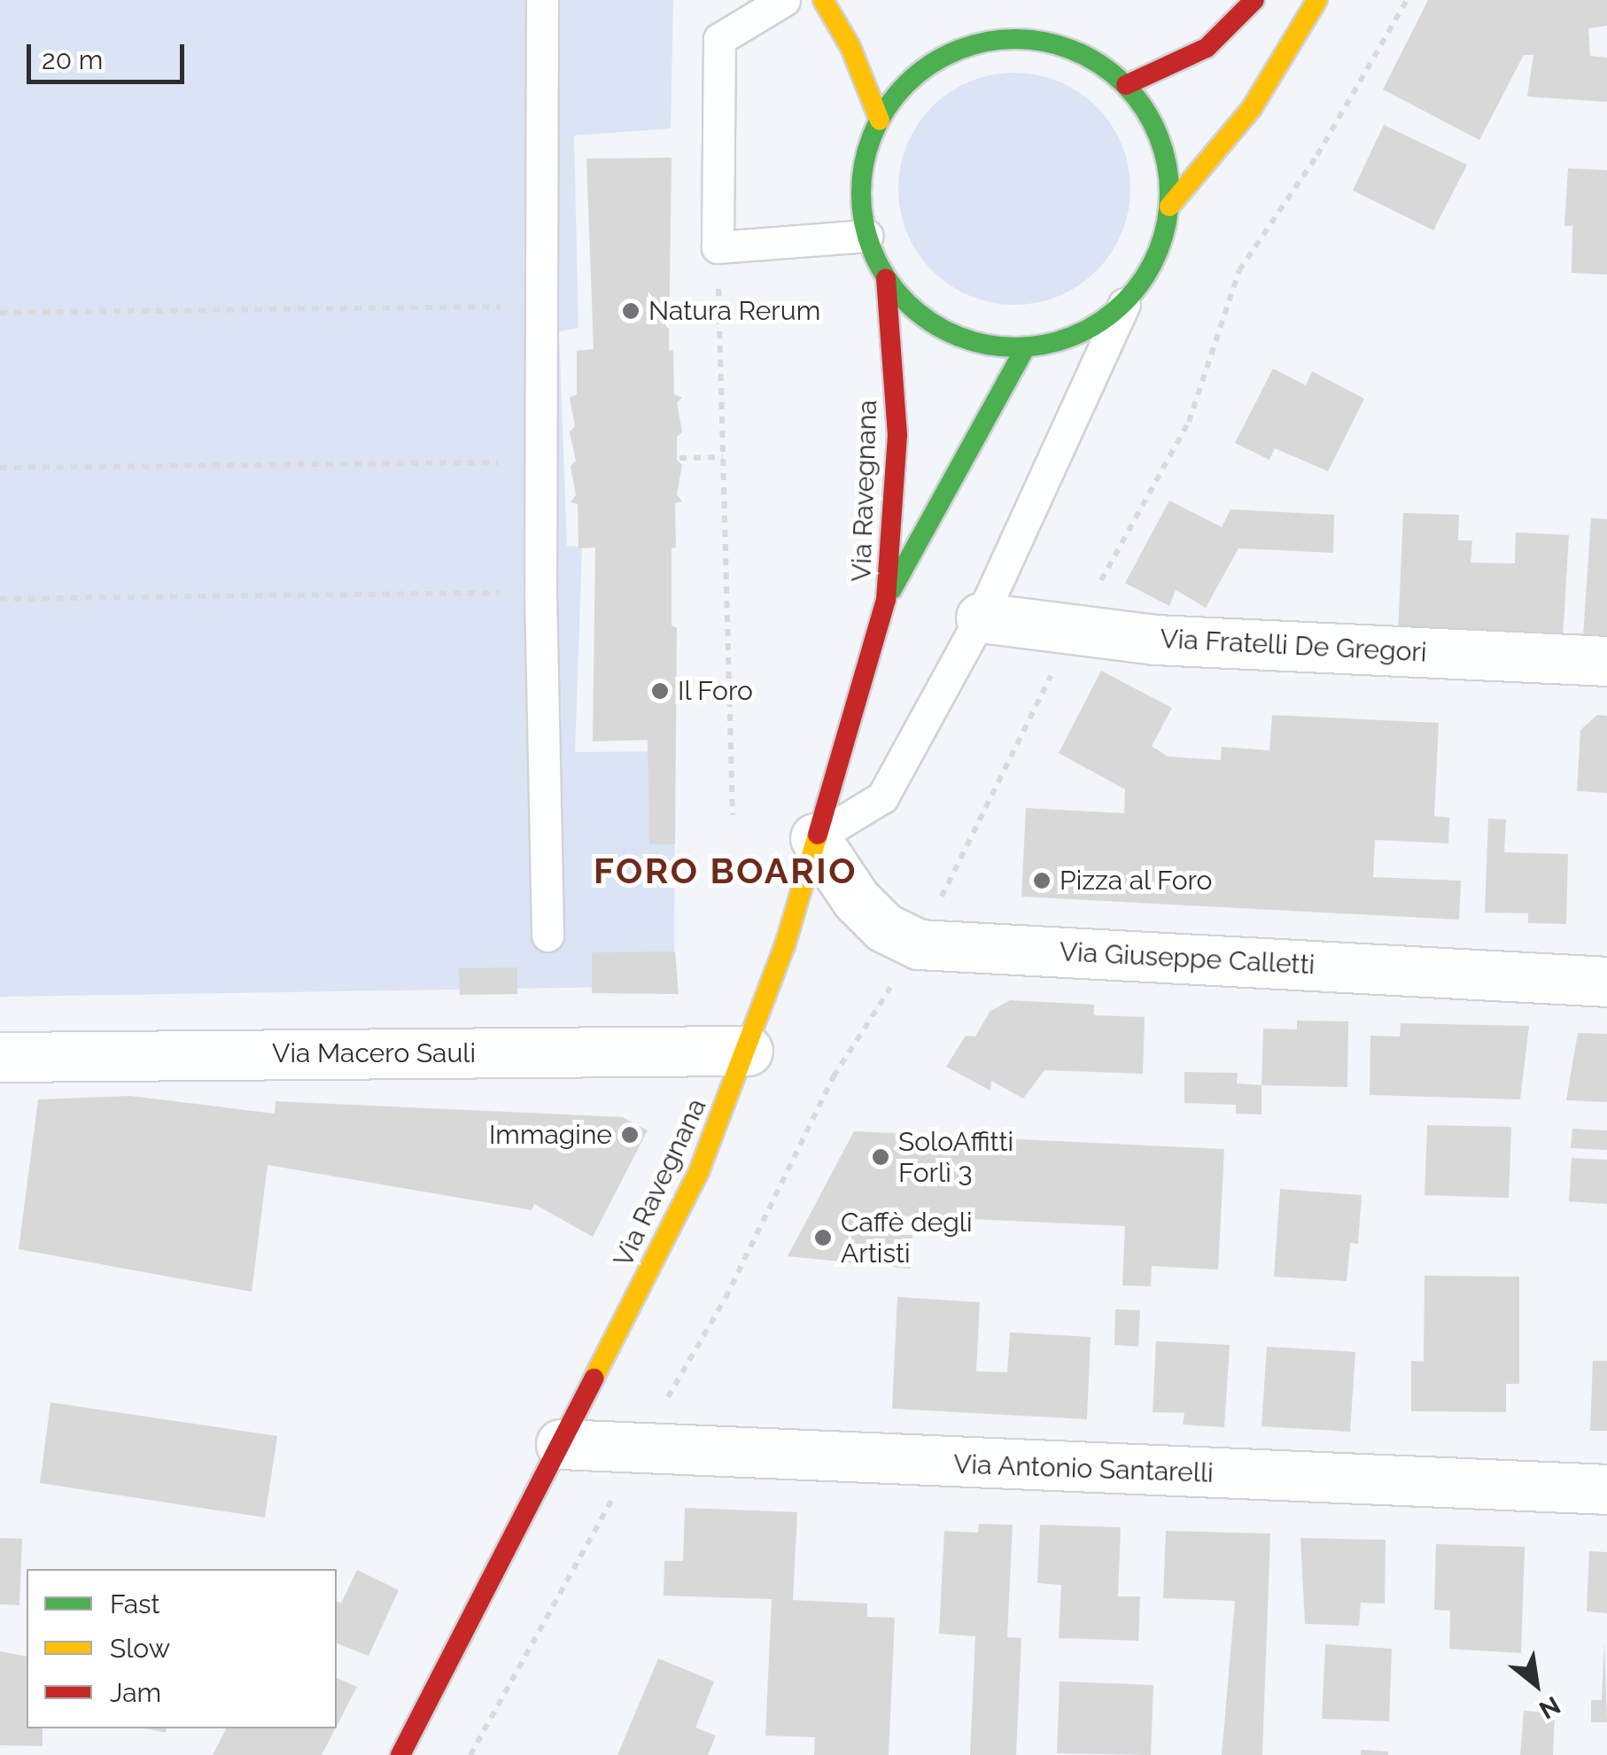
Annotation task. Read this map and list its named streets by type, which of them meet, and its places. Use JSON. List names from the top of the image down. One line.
{"streets":{"main road":["Via Ravegnana"],"street":["Via Fratelli De Gregori","Via Giuseppe Calletti","Via Macero Sauli","Via Antonio Santarelli"]},"crossings":[["Via Ravegnana","Via Giuseppe Calletti"],["Via Ravegnana","Via Macero Sauli"],["Via Ravegnana","Via Antonio Santarelli"]],"districts":["FORO BOARIO"],"places":["Natura Rerum","Il Foro","Pizza al Foro","Immagine","SoloAffitti Forlì 3","Caffè degli Artisti"],"legend":["Fast","Slow","Jam"],"scale_bar":"20 m","north":"bottom right"}
